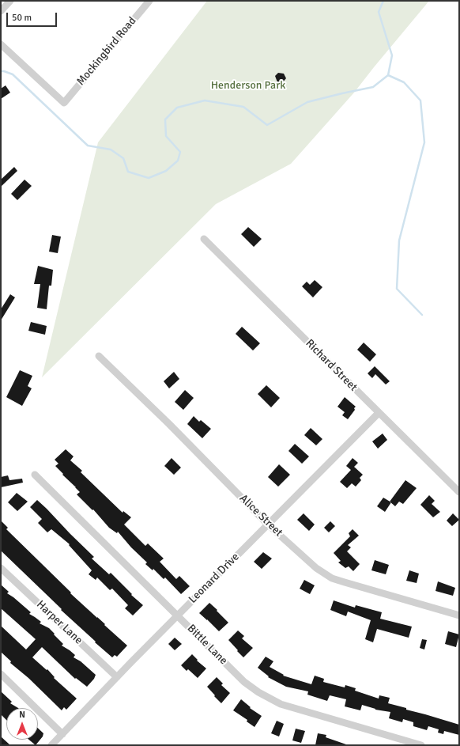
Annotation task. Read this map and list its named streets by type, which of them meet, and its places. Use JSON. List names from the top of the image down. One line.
{"streets":{"street":["Mockingbird Road","Richard Street","Alice Street","Leonard Drive","Harper Lane","Bittle Lane"]},"crossings":[["Richard Street","Leonard Drive"],["Alice Street","Leonard Drive"],["Leonard Drive","Harper Lane"],["Leonard Drive","Bittle Lane"]],"parks":["Henderson Park"],"scale_bar":"50 m","north":"top"}
